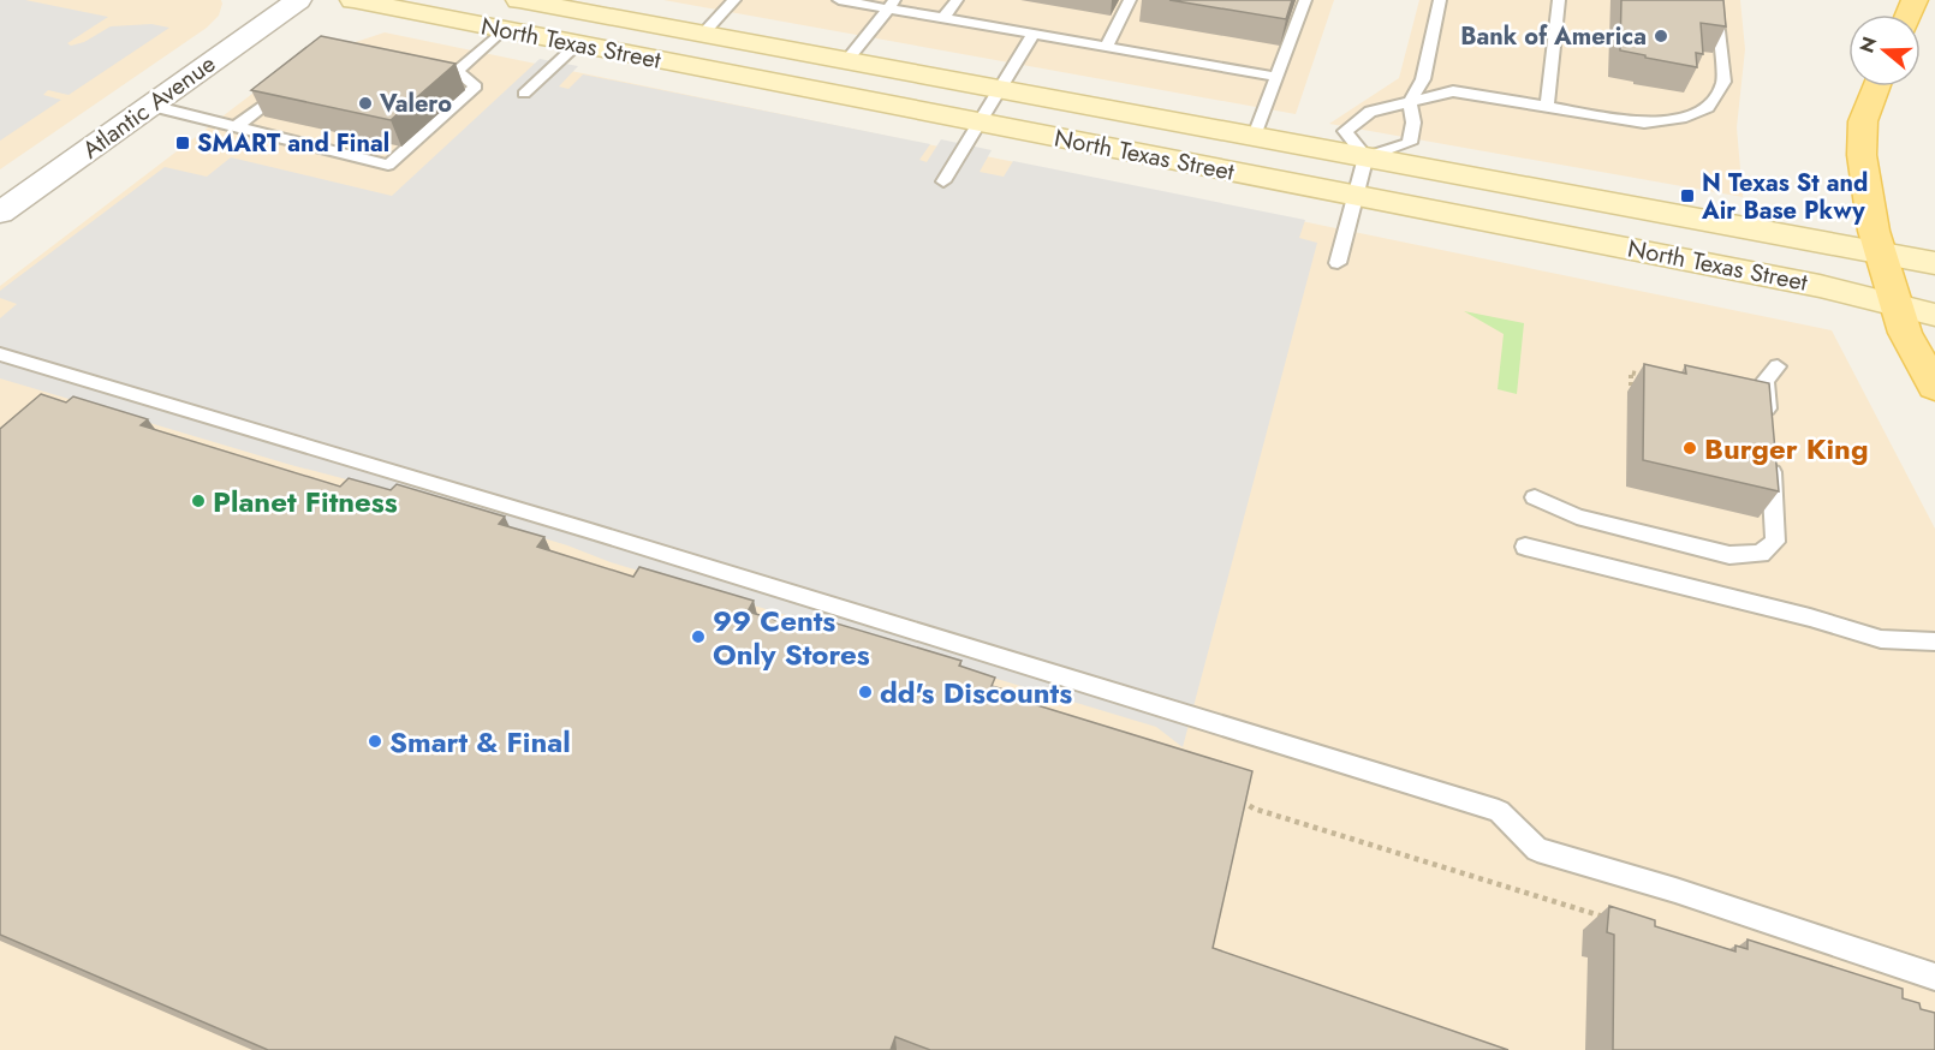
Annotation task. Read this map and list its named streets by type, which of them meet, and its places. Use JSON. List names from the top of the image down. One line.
{"streets":{"main road":["North Texas Street"],"street":["Atlantic Avenue"]},"places":{"other":["Bank of America","Valero","Burger King","Planet Fitness","99 Cents Only Stores","dd's Discounts","Smart & Final"],"transit":["SMART and Final","N Texas St and Air Base Pkwy"]},"north":"left"}
